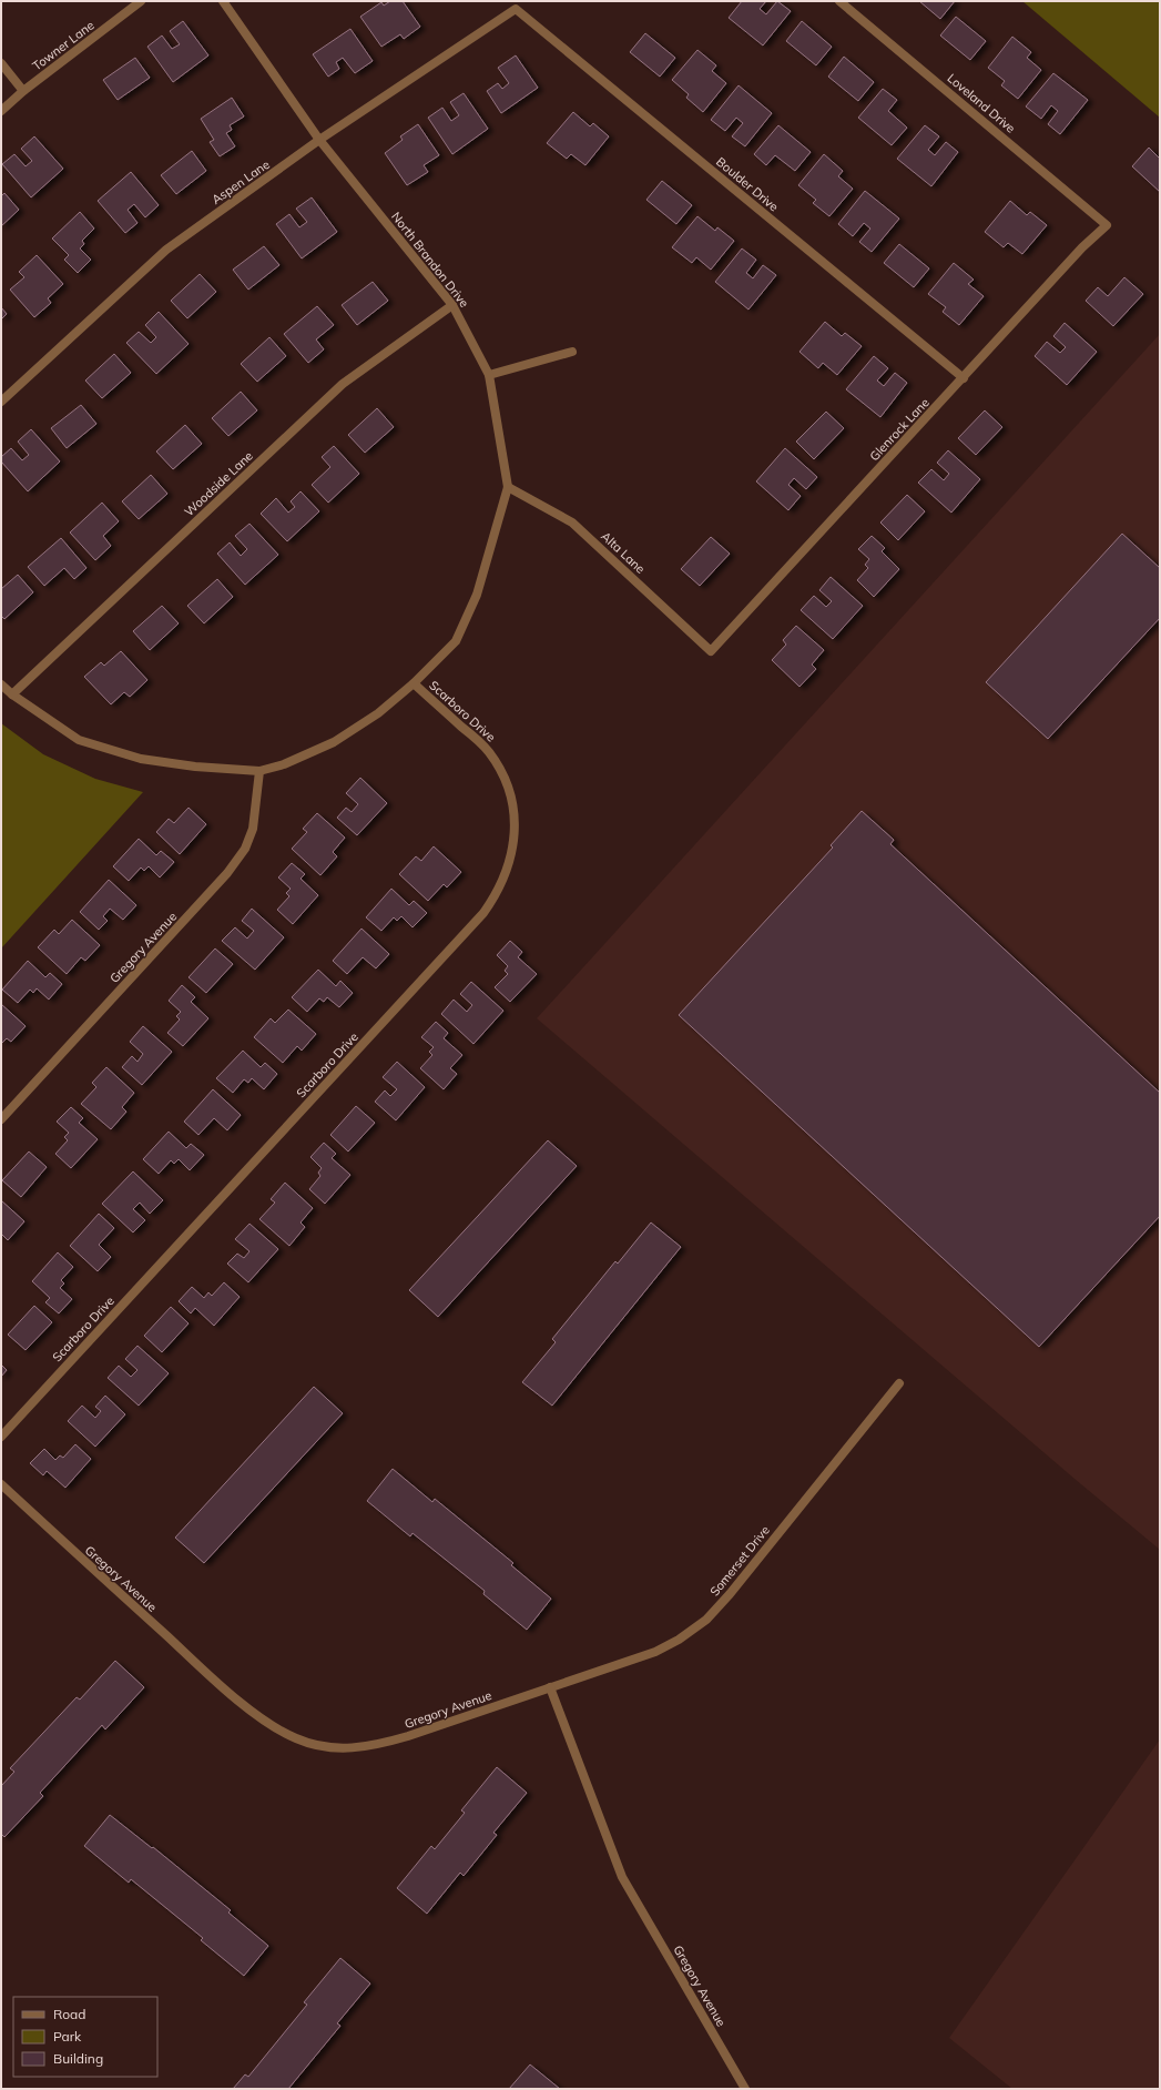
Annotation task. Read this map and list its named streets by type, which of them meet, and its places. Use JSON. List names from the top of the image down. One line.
{"streets":{"street":["Towner Lane","Loveland Drive","Aspen Lane","Boulder Drive","North Brandon Drive","Glenrock Lane","Woodside Lane","Alta Lane","Scarboro Drive","Gregory Avenue","Somerset Drive"]},"crossings":[["Loveland Drive","Glenrock Lane"],["Aspen Lane","Boulder Drive"],["Aspen Lane","North Brandon Drive"],["Boulder Drive","Glenrock Lane"],["North Brandon Drive","Woodside Lane"],["North Brandon Drive","Alta Lane"],["North Brandon Drive","Scarboro Drive"],["North Brandon Drive","Gregory Avenue"],["Glenrock Lane","Alta Lane"],["Gregory Avenue","Somerset Drive"]],"legend":["Road","Park","Building"]}
